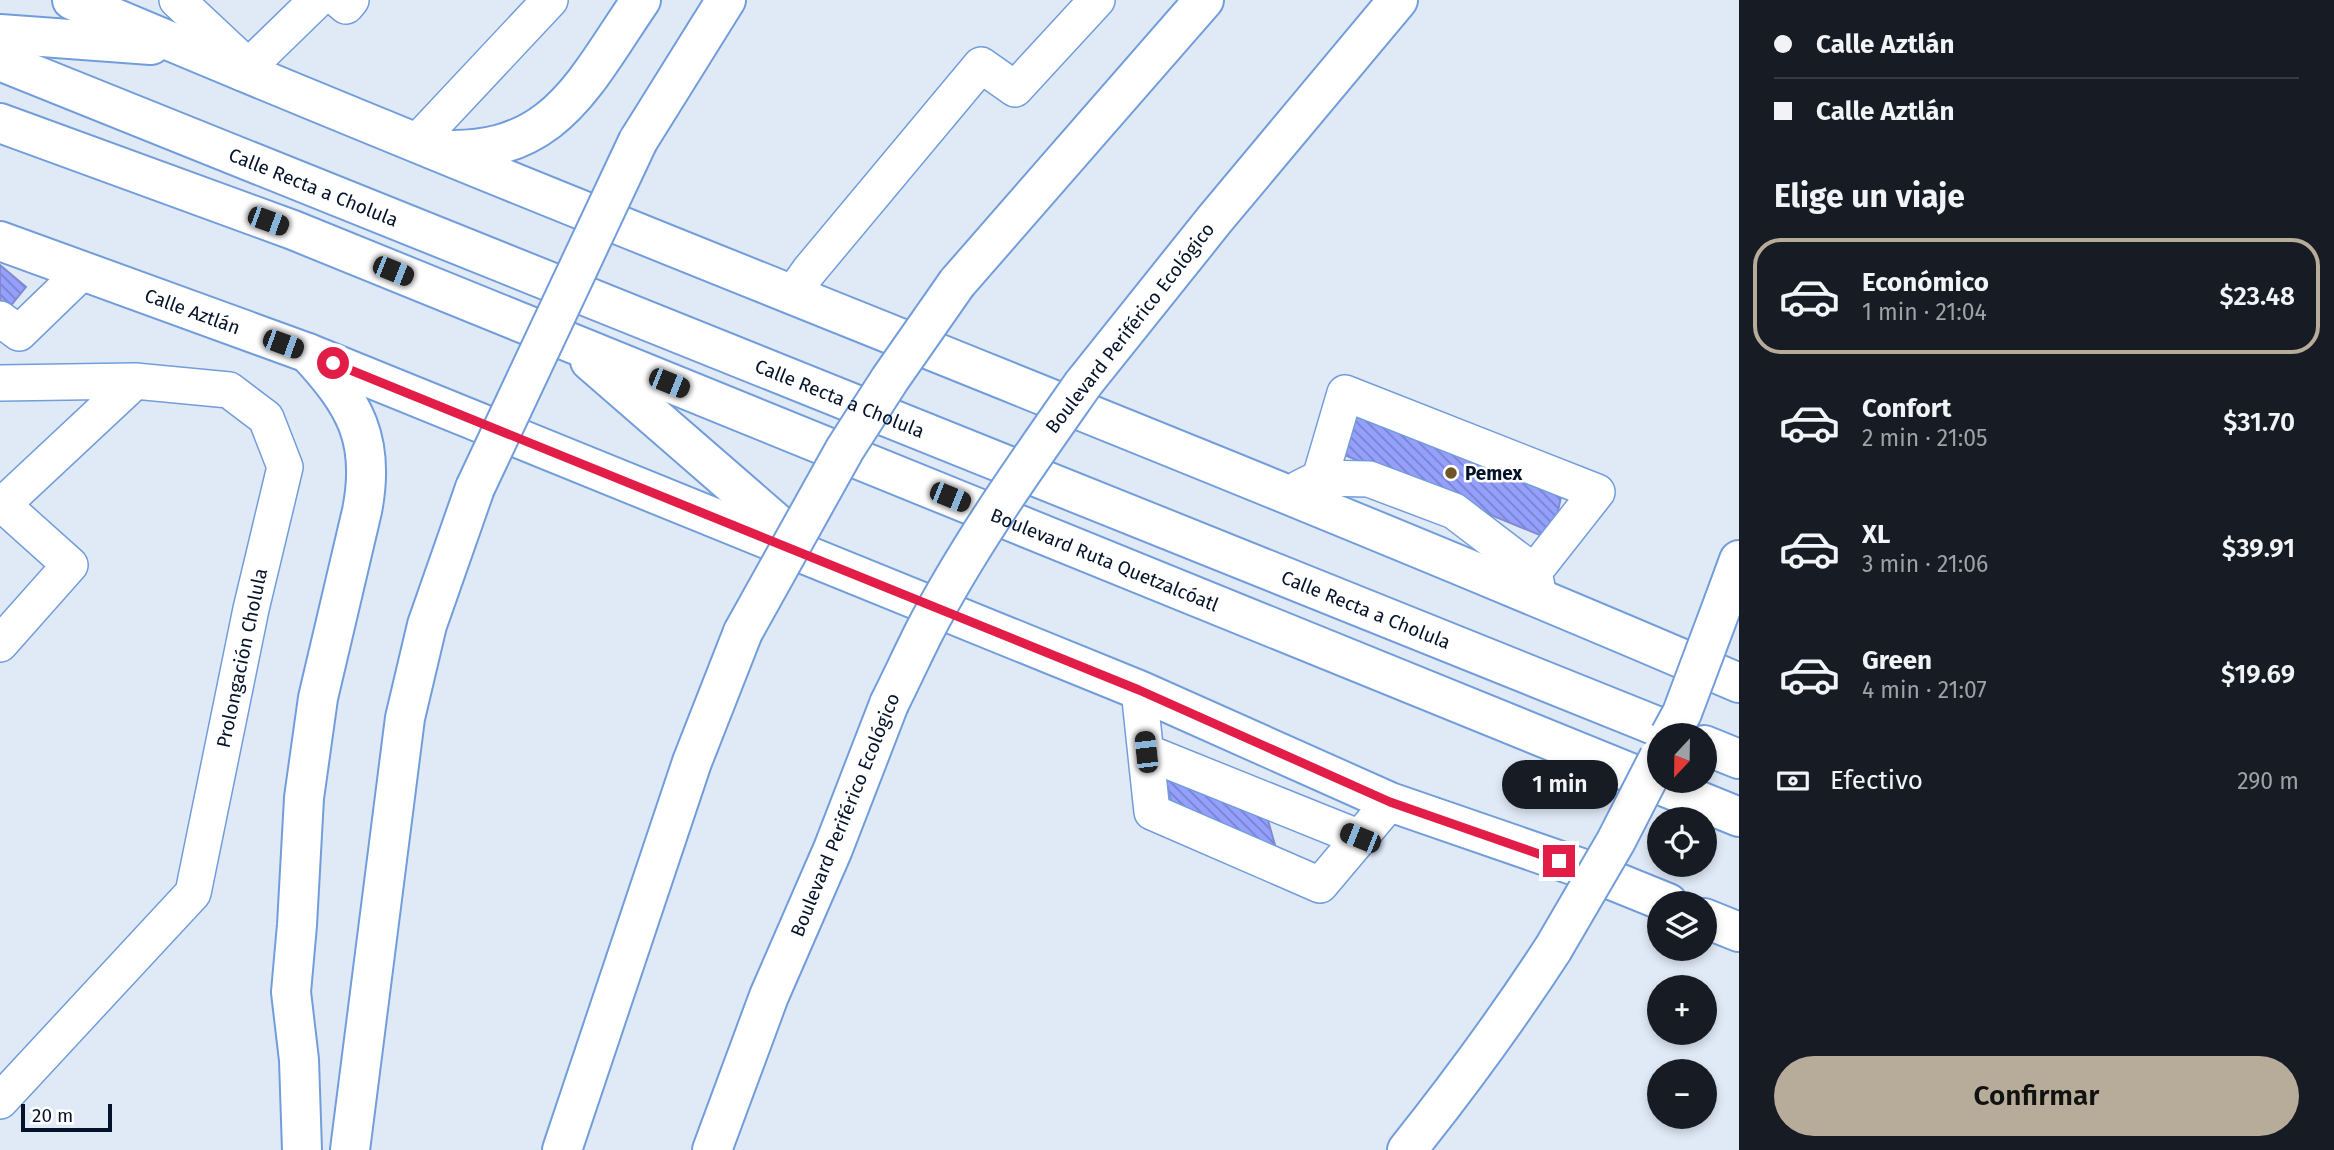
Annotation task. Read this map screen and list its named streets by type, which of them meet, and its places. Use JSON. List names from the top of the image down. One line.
{"streets":{"main road":["Calle Recta a Cholula","Calle Aztlán","Boulevard Periférico Ecológico","Boulevard Ruta Quetzalcóatl"],"street":["Prolongación Cholula"]},"places":["Pemex"],"scale_bar":"20 m","north":"bottom","page":{"banner":["Calle Aztlán","Calle Aztlán"],"heading":"Elige un viaje","list":[{"name":"Económico","note":"1 min · 21:04","value":"$23.48"},{"name":"Confort","note":"2 min · 21:05","value":"$31.70"},{"name":"XL","note":"3 min · 21:06","value":"$39.91"},{"name":"Green","note":"4 min · 21:07","value":"$19.69"}],"map_buttons":["+","−"],"pay":["Efectivo","290 m"],"bubble":"1 min","buttons":"Confirmar","scale":"20 m"}}
